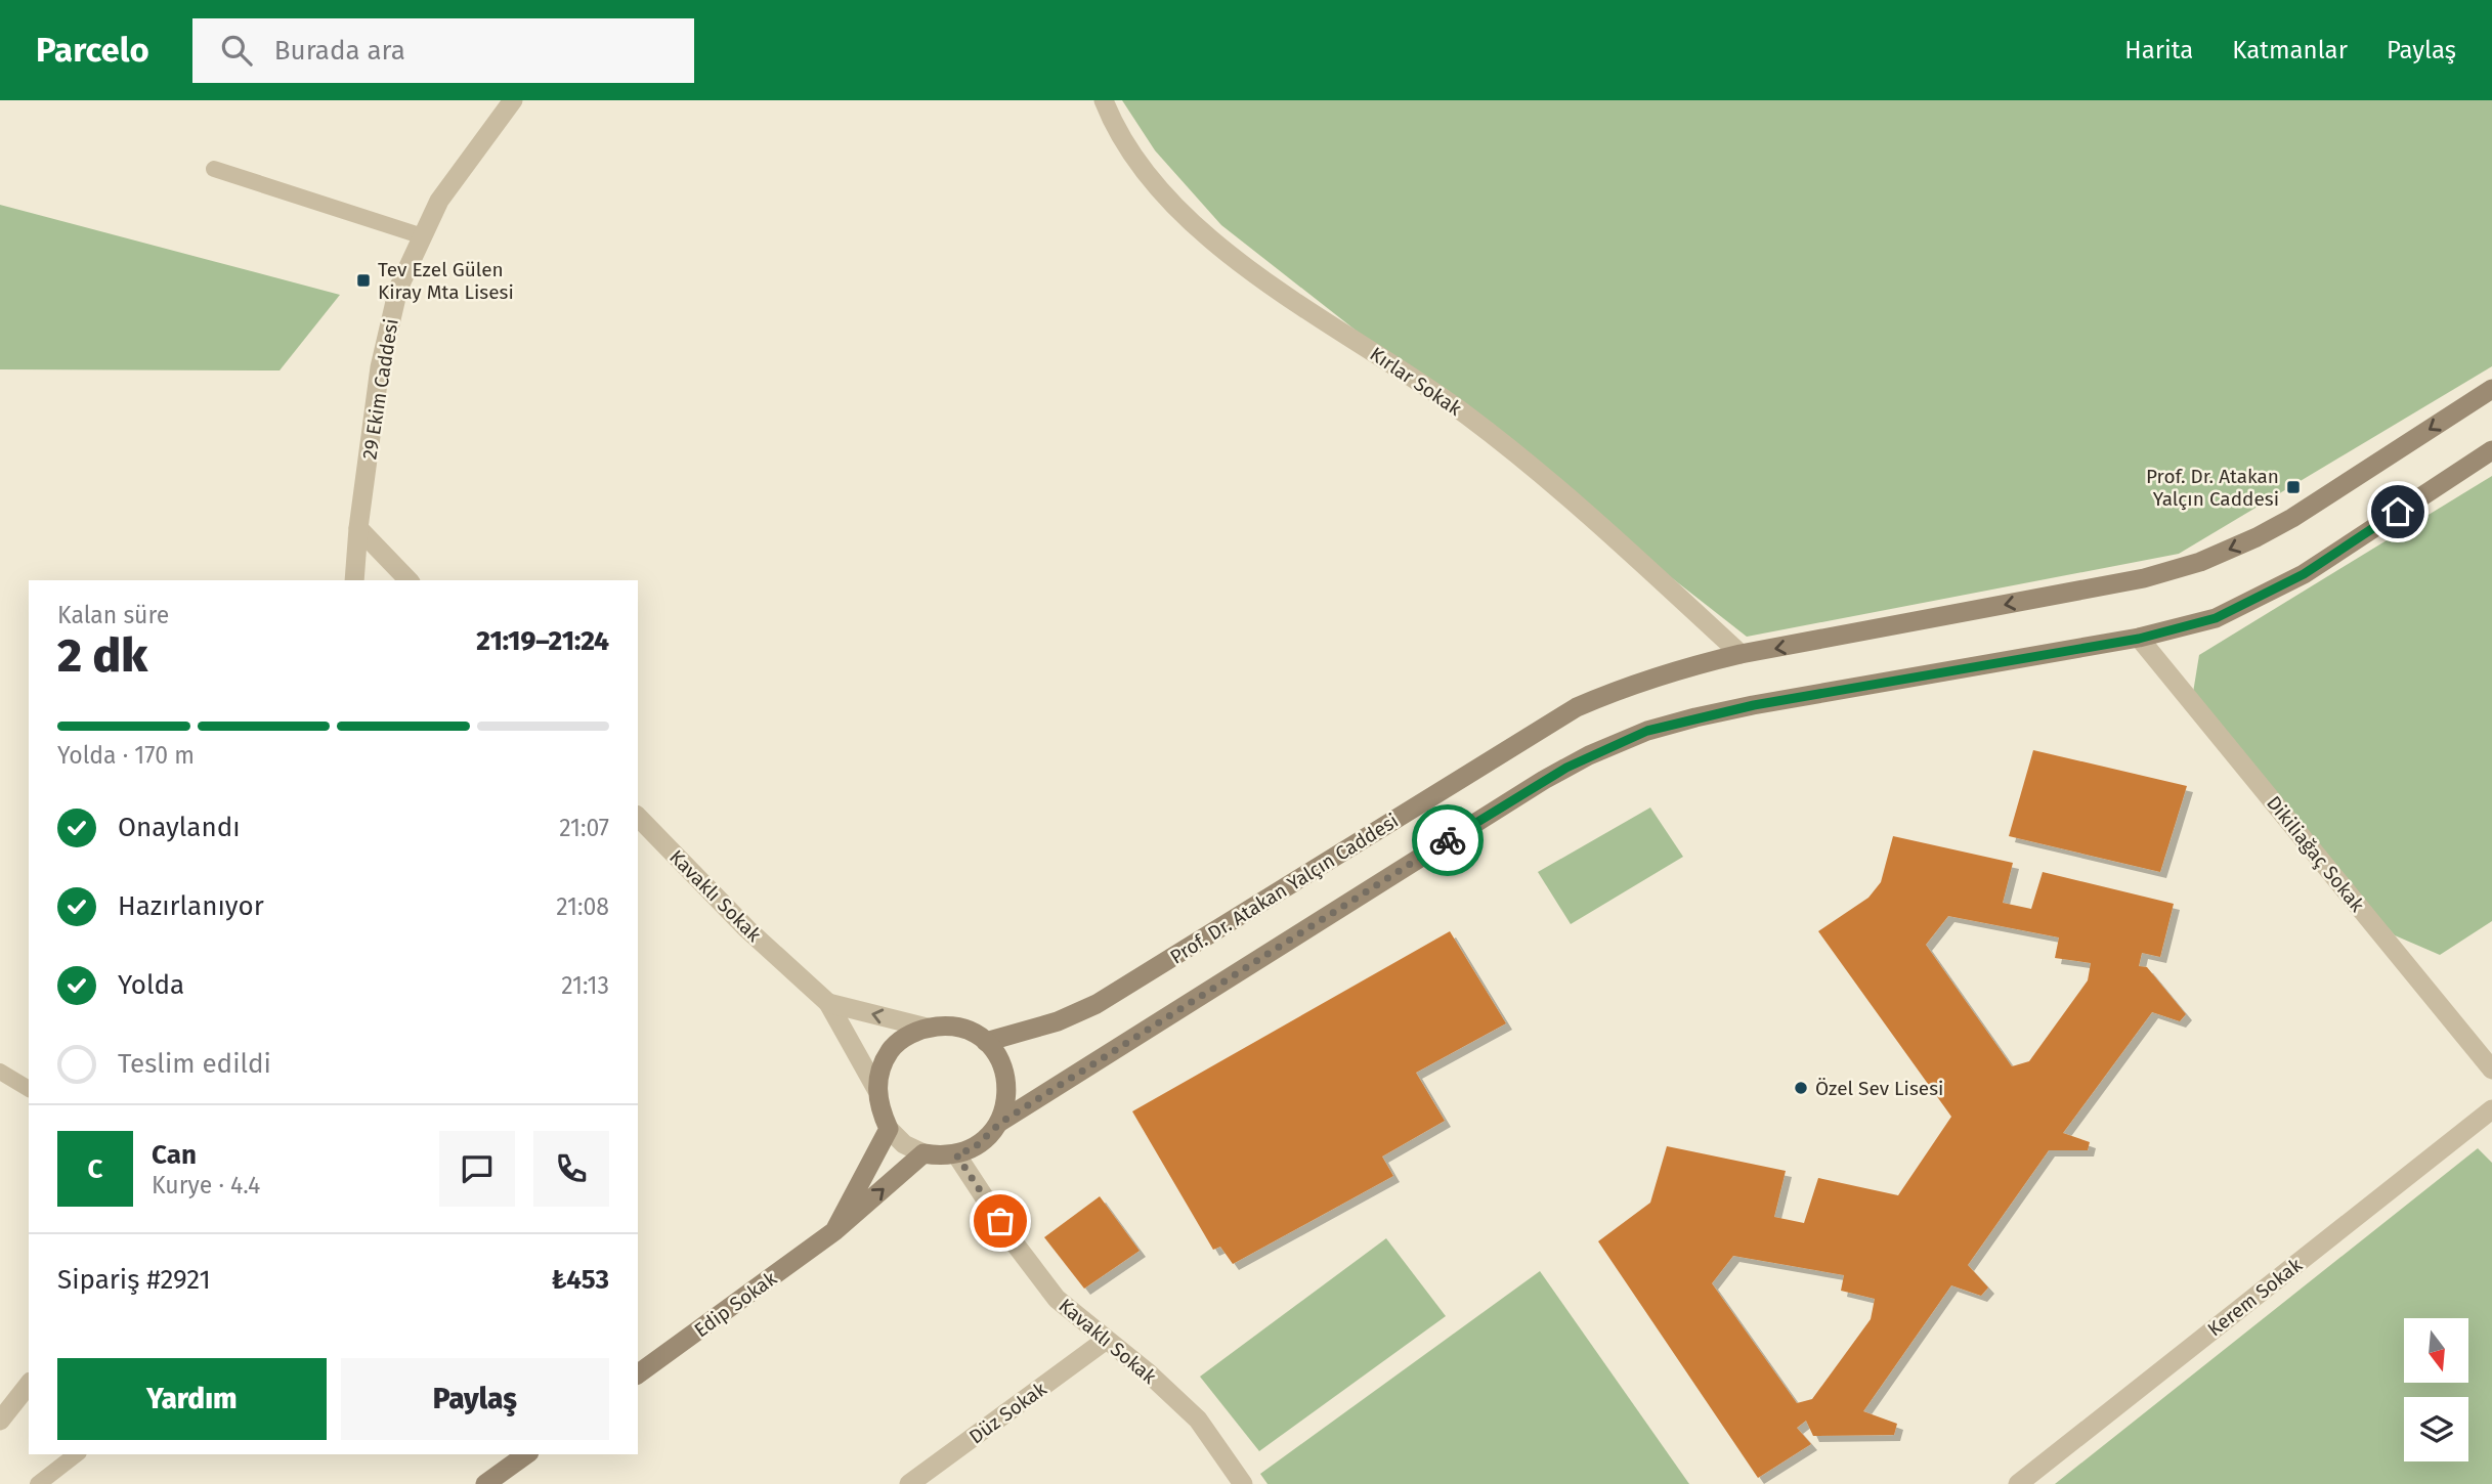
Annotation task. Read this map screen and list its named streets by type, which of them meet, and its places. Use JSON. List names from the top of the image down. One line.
{"streets":{"main road":["Prof. Dr. Atakan Yalçın Caddesi","Edip Sokak"],"street":["Kırlar Sokak","29 Ekim Caddesi","Dikiliağaç Sokak","Kavaklı Sokak","Kerem Sokak","Düz Sokak"]},"crossings":[["Kırlar Sokak","Prof. Dr. Atakan Yalçın Caddesi"],["Prof. Dr. Atakan Yalçın Caddesi","Kavaklı Sokak"],["Prof. Dr. Atakan Yalçın Caddesi","Edip Sokak"],["Kavaklı Sokak","Edip Sokak"],["Kavaklı Sokak","Düz Sokak"]],"places":{"transit":["Tev Ezel Gülen Kiray Mta Lisesi","Prof. Dr. Atakan Yalçın Caddesi"],"other":["Özel Sev Lisesi"]},"north":"bottom","page":{"header":"Parcelo","search":"Burada ara","nav":["Harita","Katmanlar","Paylaş"],"heading":["2 dk","Kalan süre","21:19–21:24"],"panel":["Can","Kurye · 4.4","Sipariş #2921","₺453"],"bar":"Yolda · 170 m","list":[["Onaylandı","21:07"],["Hazırlanıyor","21:08"],["Yolda","21:13"],"Teslim edildi"],"round":"C","buttons":["Yardım","Paylaş"]}}
